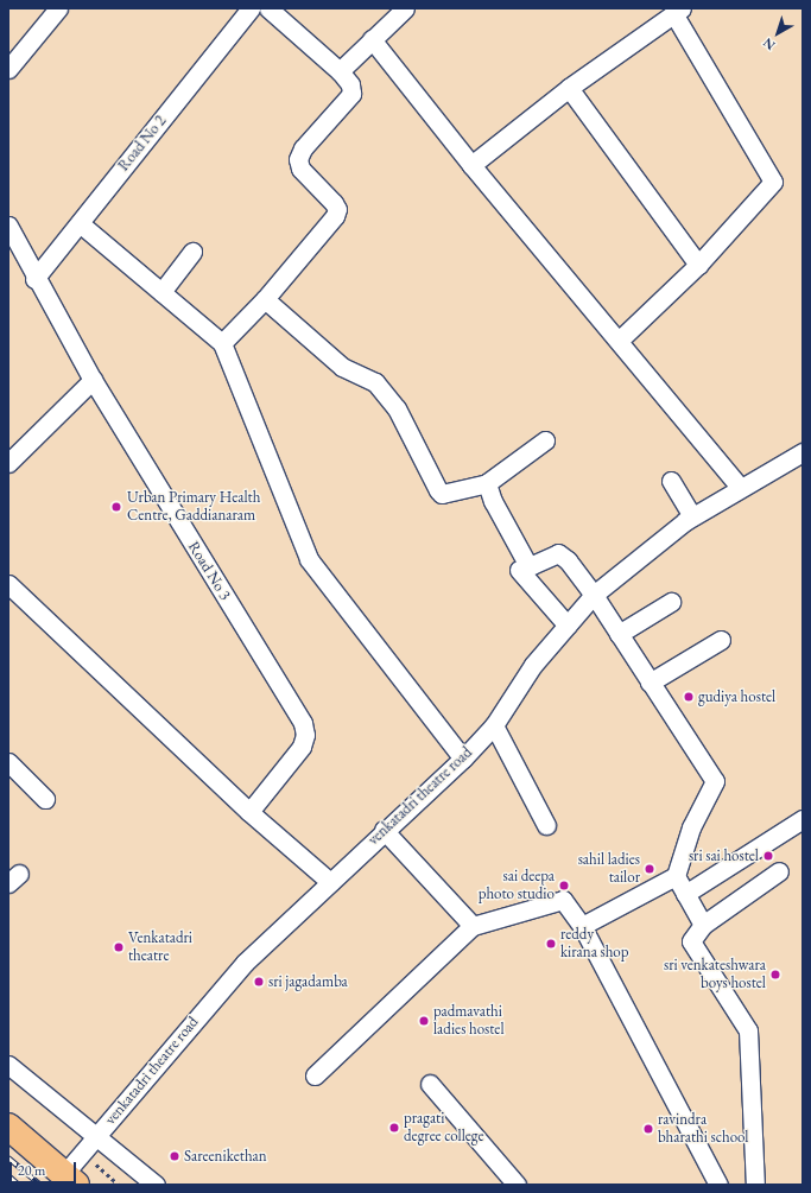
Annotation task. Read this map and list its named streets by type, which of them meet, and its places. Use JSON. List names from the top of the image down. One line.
{"streets":{"street":["Road No 2","Road No 3","venkatadri theatre road"]},"crossings":[["Road No 2","Road No 3"]],"places":["Urban Primary Health Centre, Gaddianaram","gudiya hostel","sri sai hostel","sahil ladies tailor","sai deepa photo studio","reddy kirana shop","Venkatadri theatre","sri venkateshwara boys hostel","sri jagadamba","padmavathi ladies hostel","pragati degree college","ravindra bharathi school","Sareenikethan"],"scale_bar":"20 m","north":"bottom left"}
